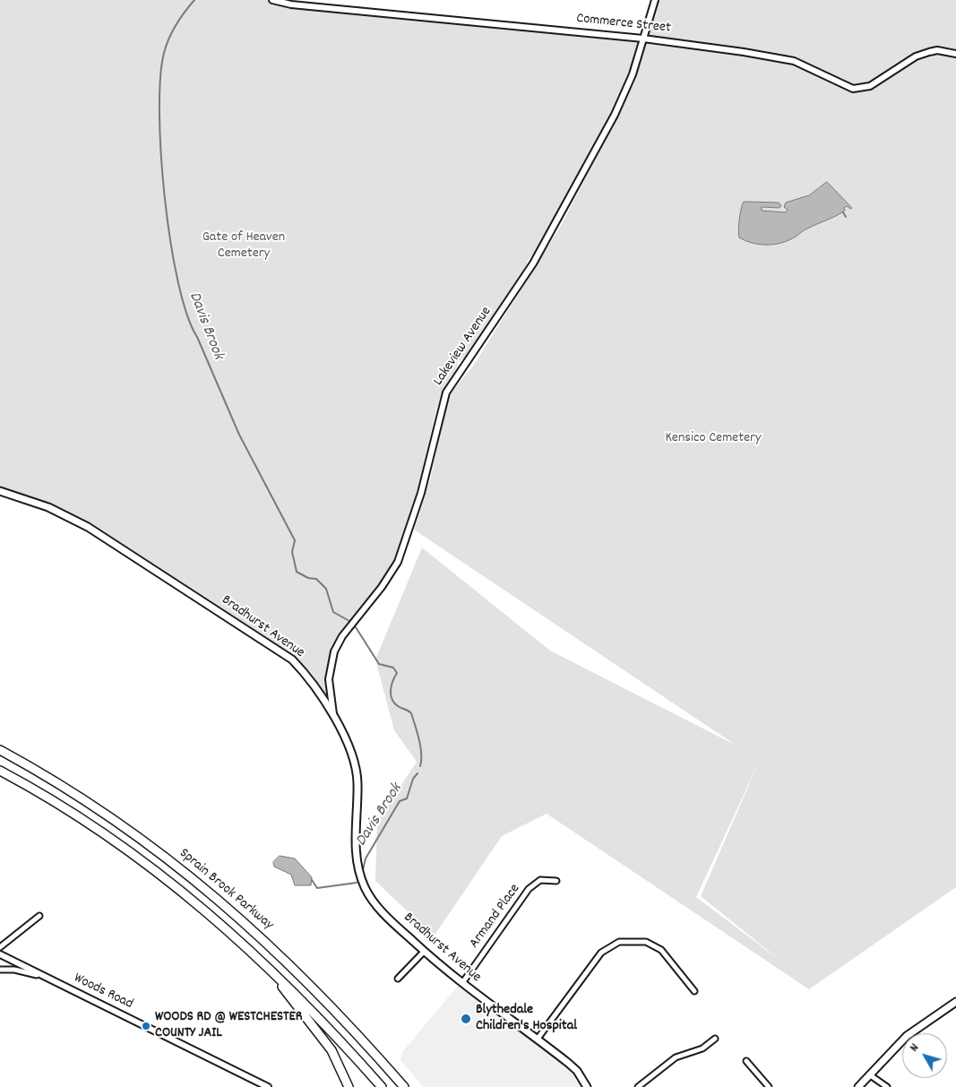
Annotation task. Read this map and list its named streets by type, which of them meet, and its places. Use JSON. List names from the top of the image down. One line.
{"streets":{"highway":["Sprain Brook Parkway"],"main road":["Bradhurst Avenue"],"street":["Commerce Street","Lakeview Avenue","Armand Place","Woods Road"]},"crossings":[["Commerce Street","Lakeview Avenue"],["Lakeview Avenue","Bradhurst Avenue"],["Bradhurst Avenue","Armand Place"]],"water":["Davis Brook"],"parks":["Gate of Heaven Cemetery","Kensico Cemetery"],"places":["Blythedale Children's Hospital","WOODS RD @ WESTCHESTER COUNTY JAIL"],"north":"top left"}
